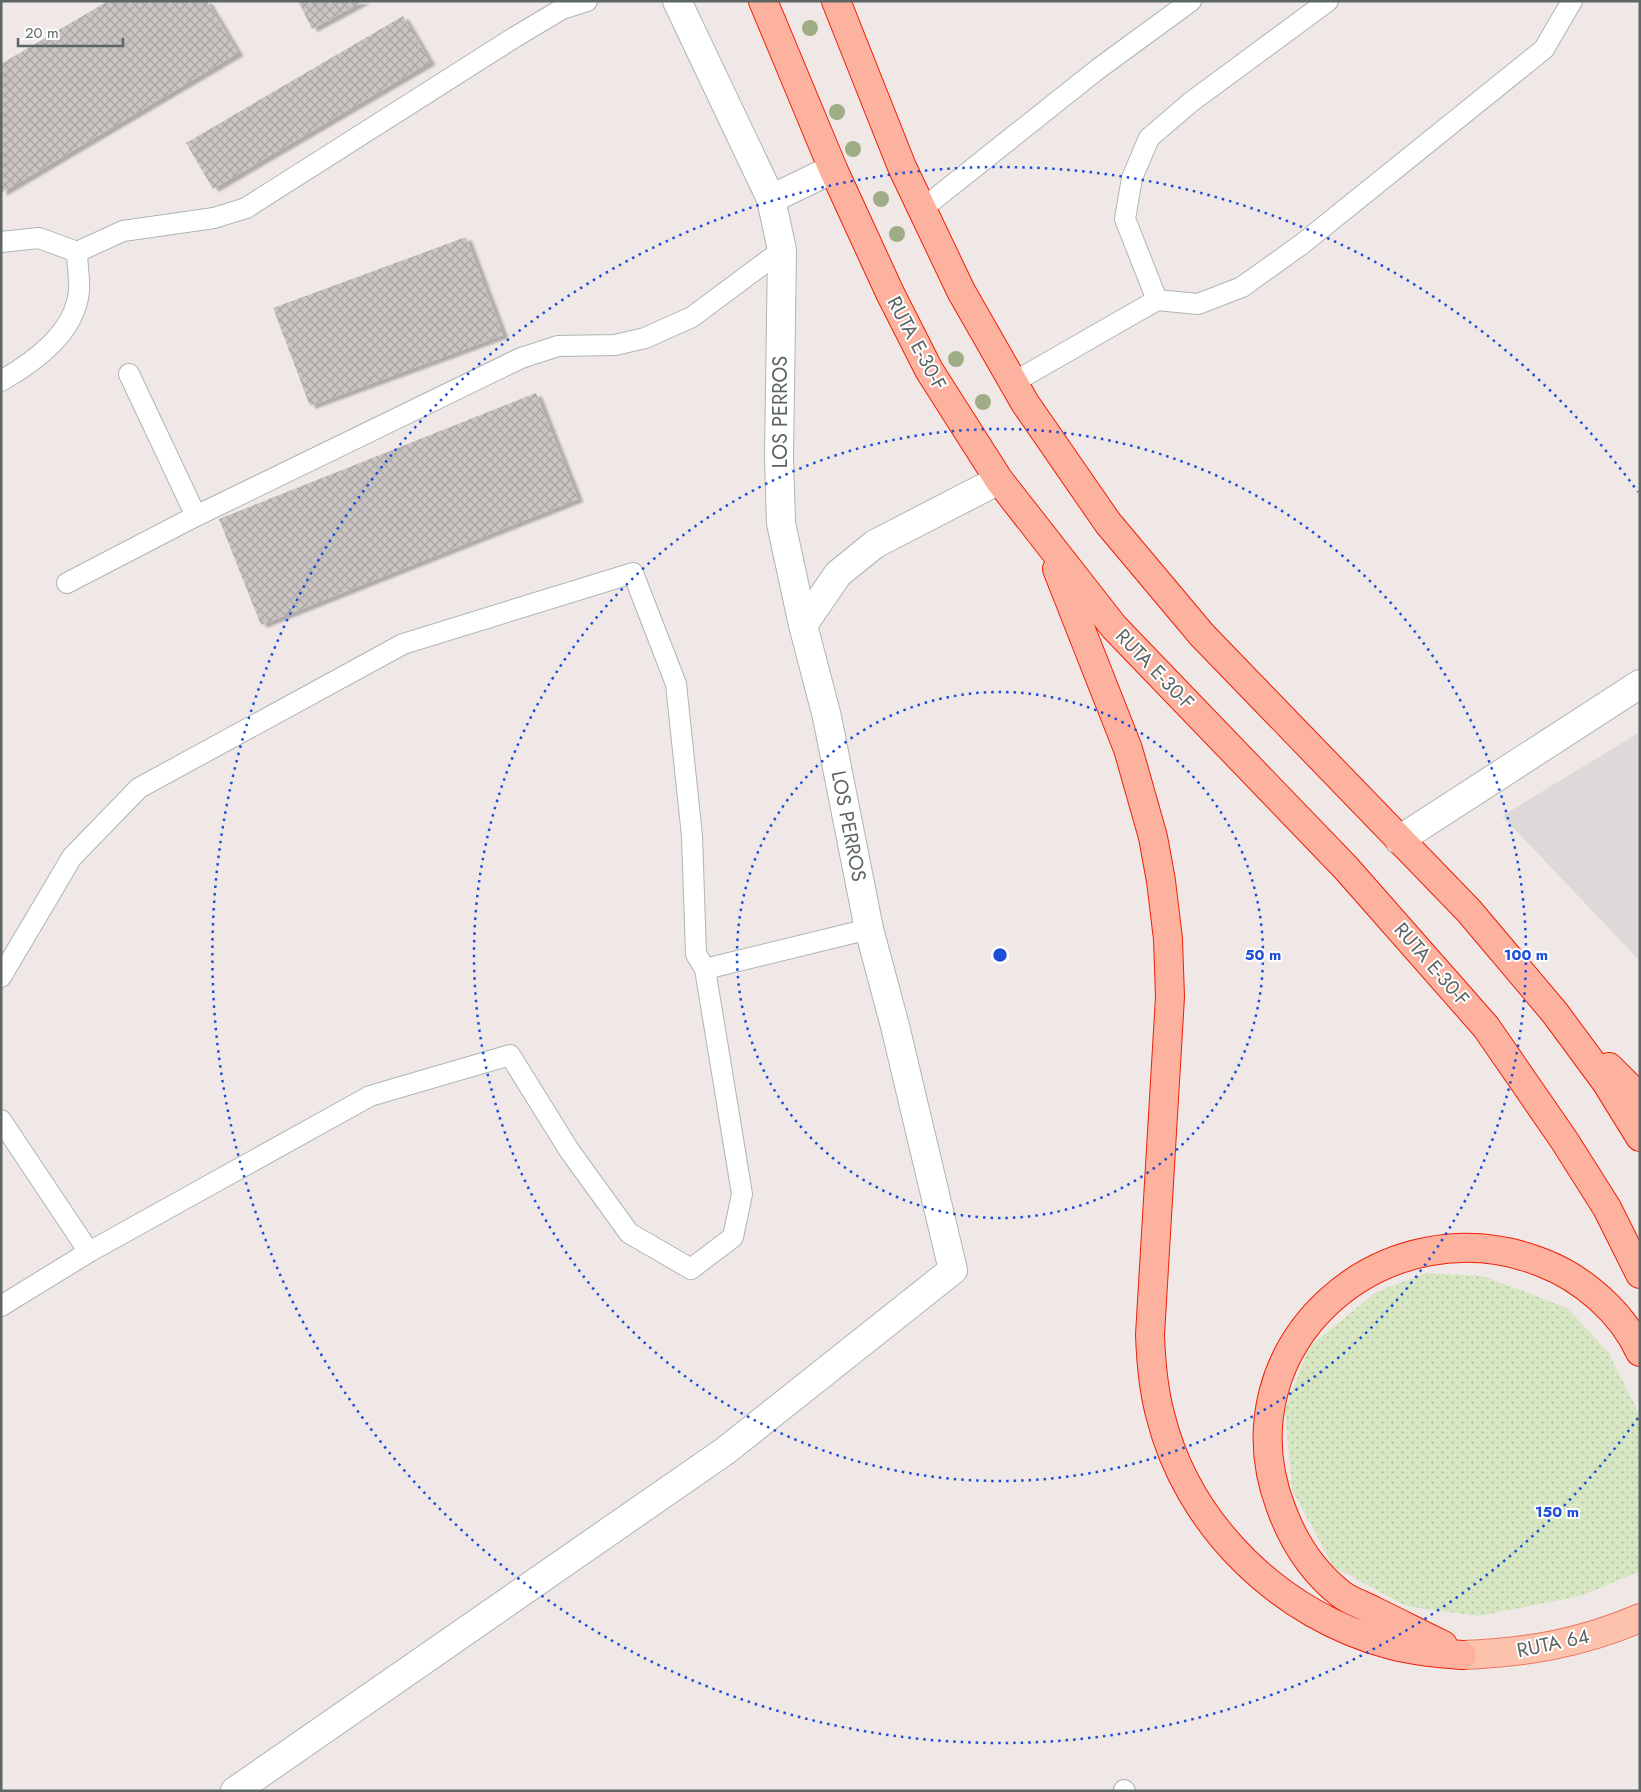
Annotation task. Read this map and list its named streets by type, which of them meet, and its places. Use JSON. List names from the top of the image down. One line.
{"streets":{"highway":["RUTA E-30-F"],"main road":["RUTA 64"],"street":["LOS PERROS"]},"scale_bar":"20 m","rings":["50 m","100 m","150 m"]}
